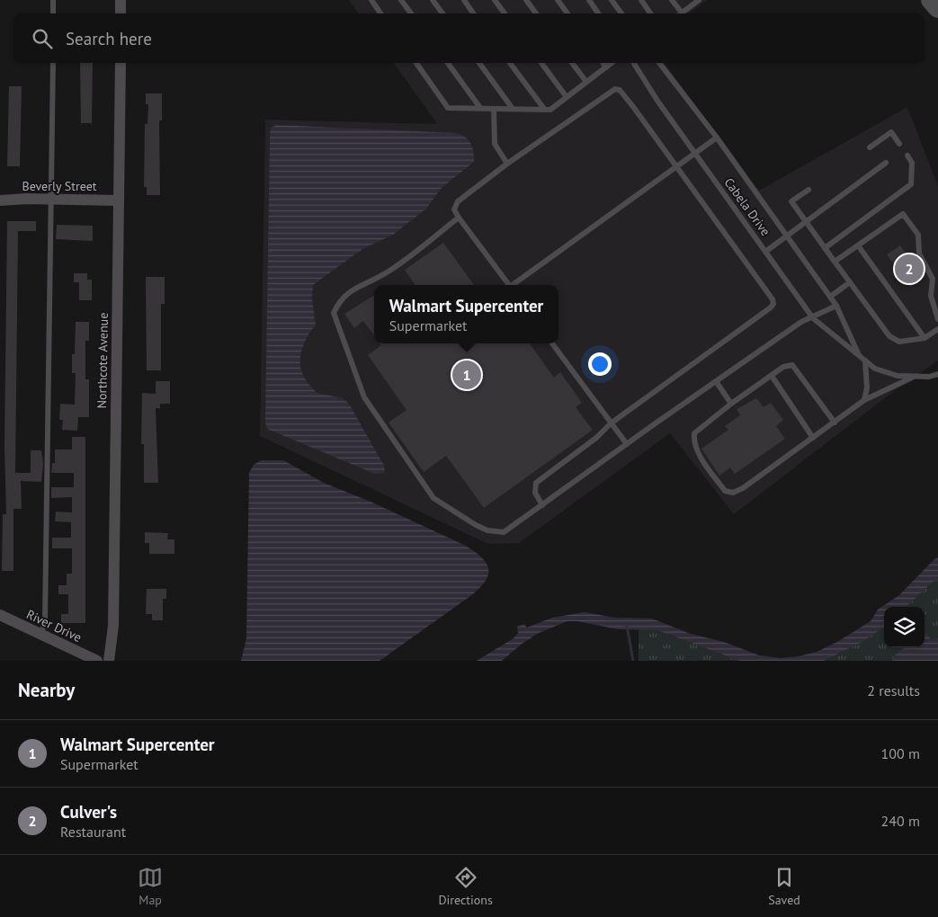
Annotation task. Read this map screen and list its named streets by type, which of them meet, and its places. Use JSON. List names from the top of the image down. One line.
{"streets":{"street":["Beverly Street","Northcote Avenue","River Drive"],"lane":["Cabela Drive"]},"crossings":[["Beverly Street","Northcote Avenue"]],"page":{"search":"Search here","pins":["2","1"],"popup":["Walmart Supercenter","Supermarket"],"heading":["Nearby","2 results"],"list":[{"mark":"1","name":"Walmart Supercenter","note":"Supermarket","value":"100 m"},{"mark":"2","name":"Culver's","note":"Restaurant","value":"240 m"}],"nav":["Map","Directions","Saved"]}}
